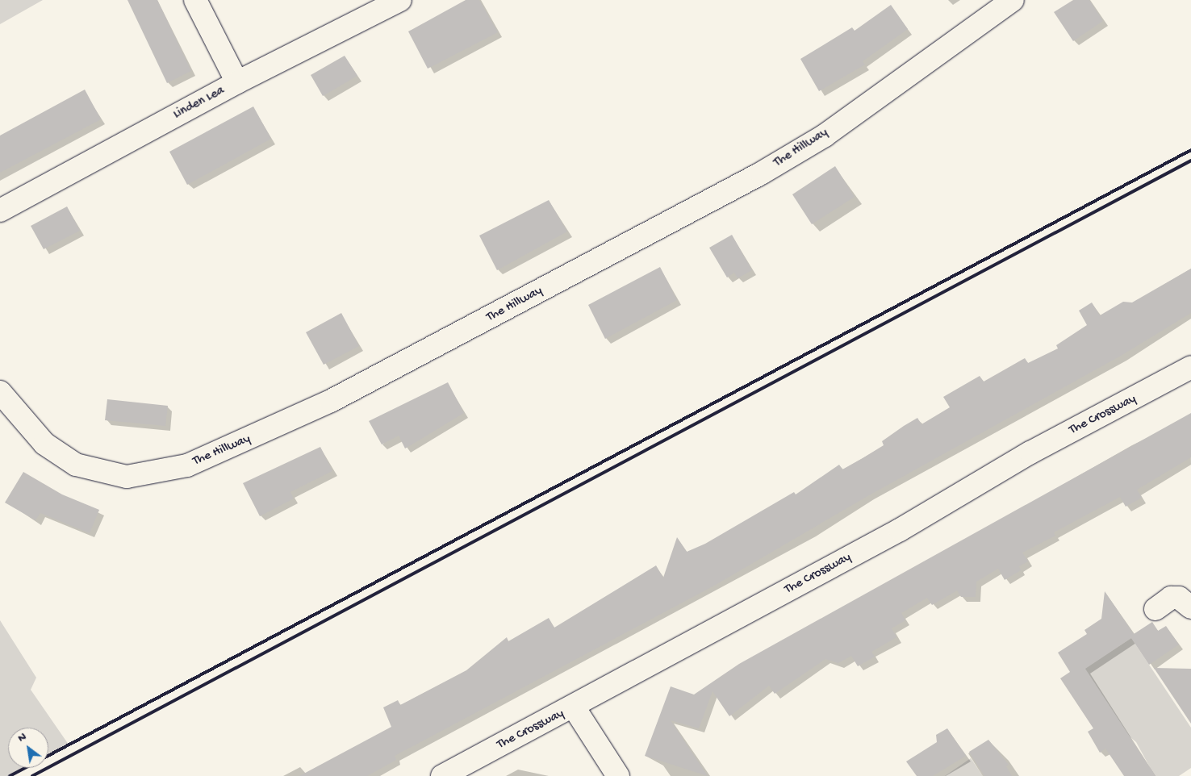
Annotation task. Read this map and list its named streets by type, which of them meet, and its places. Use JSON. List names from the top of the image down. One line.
{"streets":{"street":["Linden Lea","The Hillway","The Crossway"]},"north":"top left"}
